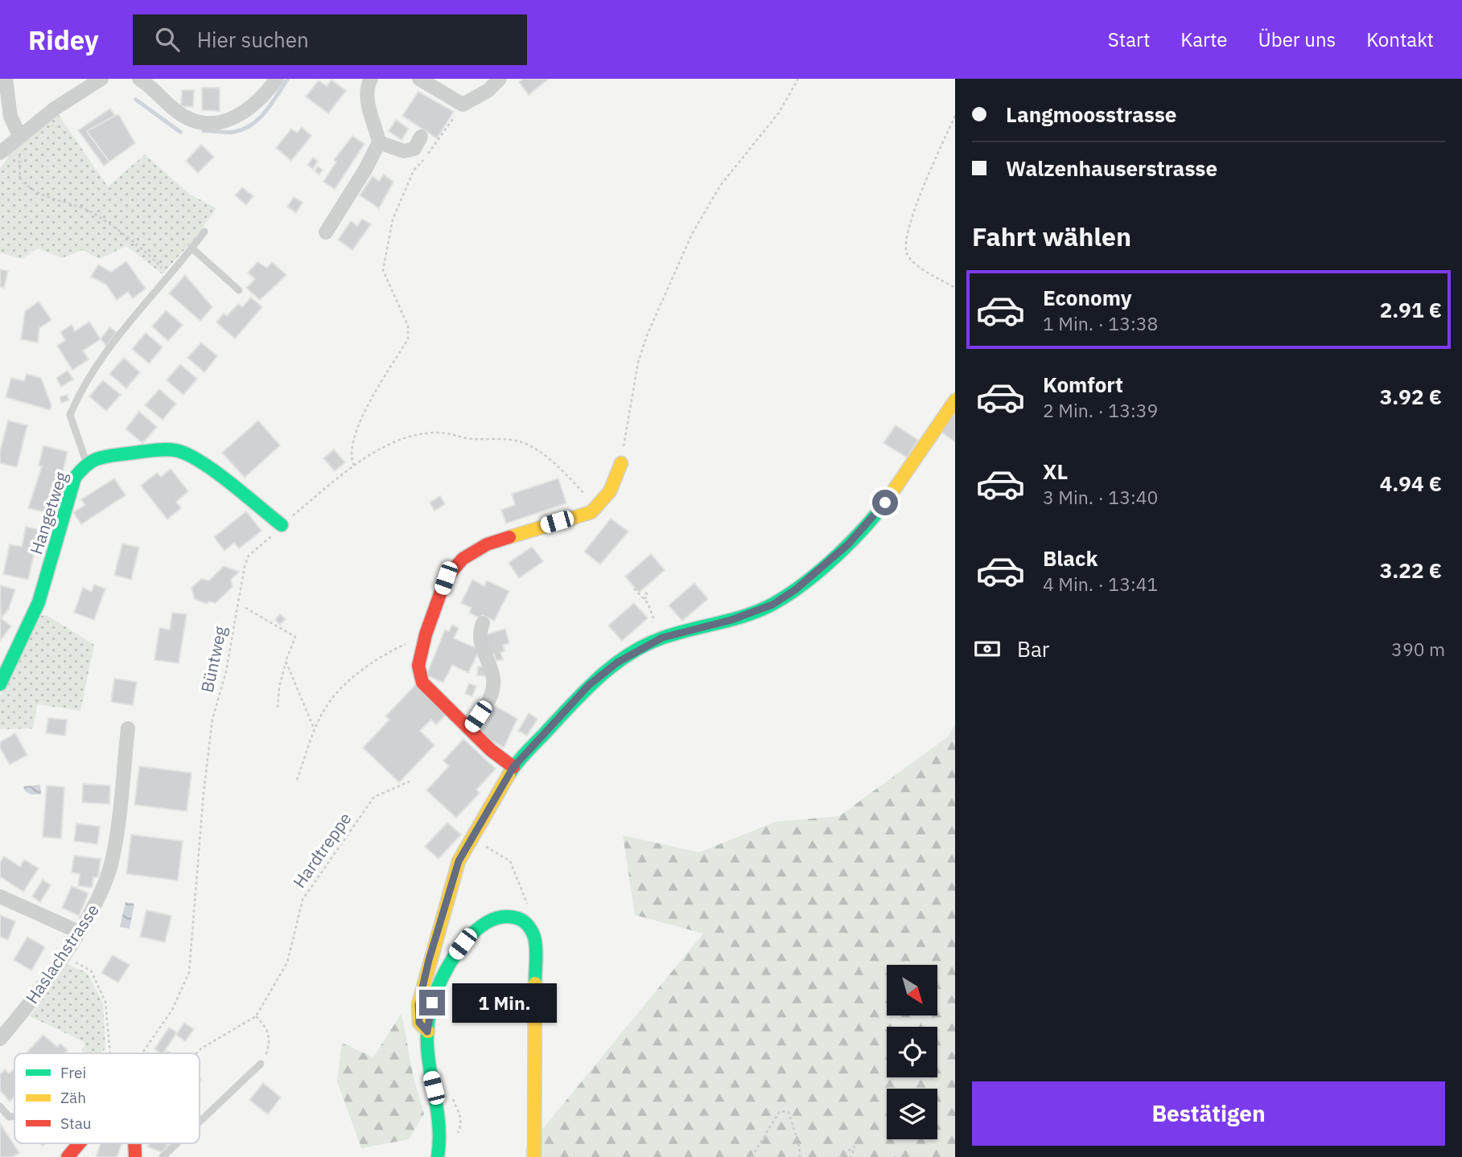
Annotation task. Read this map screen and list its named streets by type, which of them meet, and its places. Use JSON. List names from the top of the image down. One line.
{"streets":{"street":["Hangetweg","Haslachstrasse"],"path":["Büntweg","Hardtreppe"]},"crossings":[["Hangetweg","Büntweg"],["Büntweg","Haslachstrasse"]],"legend":["Frei","Zäh","Stau"],"north":"bottom right","page":{"header":"Ridey","search":"Hier suchen","nav":["Start","Karte","Über uns","Kontakt"],"banner":["Langmoosstrasse","Walzenhauserstrasse"],"heading":"Fahrt wählen","list":[{"name":"Economy","note":"1 Min. · 13:38","value":"2.91 €"},{"name":"Komfort","note":"2 Min. · 13:39","value":"3.92 €"},{"name":"XL","note":"3 Min. · 13:40","value":"4.94 €"},{"name":"Black","note":"4 Min. · 13:41","value":"3.22 €"}],"pay":["Bar","390 m"],"bubble":"1 Min.","buttons":"Bestätigen"}}
